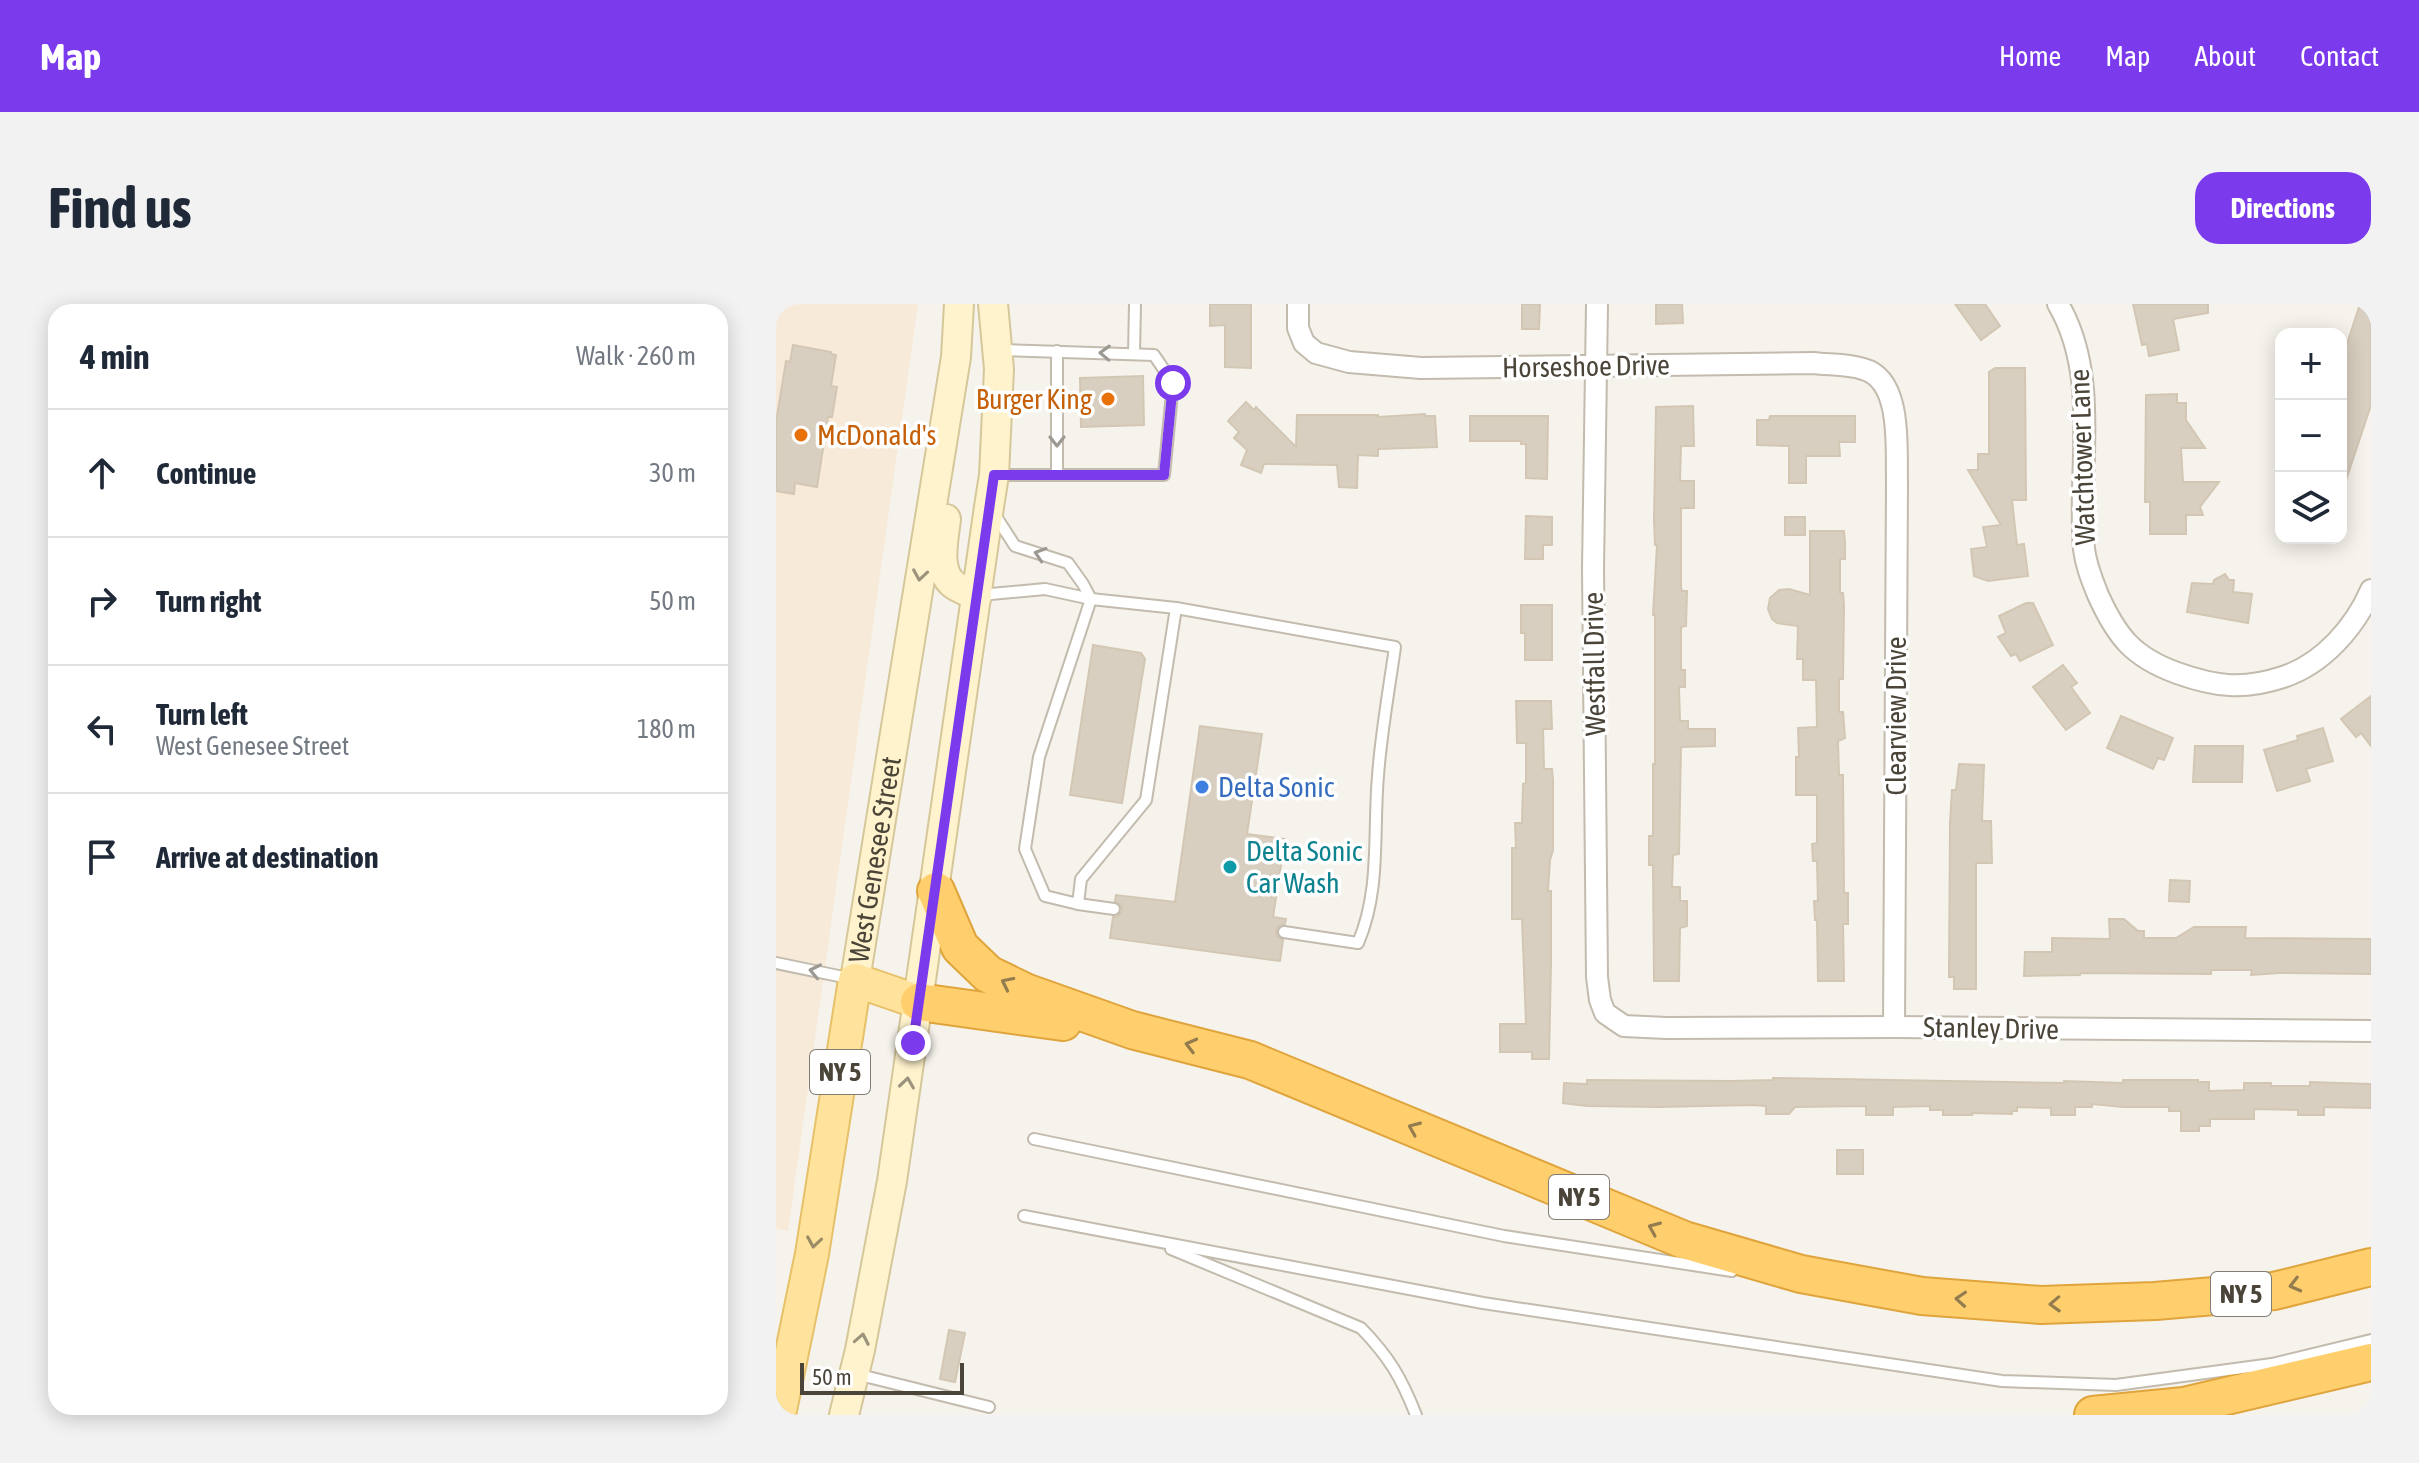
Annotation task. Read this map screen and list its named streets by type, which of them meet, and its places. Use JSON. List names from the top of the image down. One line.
{"streets":{"highway":["NY 5"],"main road":["West Genesee Street"],"street":["Horseshoe Drive","Watchtower Lane","Westfall Drive","Clearview Drive","Stanley Drive"]},"crossings":[["Horseshoe Drive","Westfall Drive"],["Horseshoe Drive","Clearview Drive"],["Westfall Drive","Stanley Drive"],["Clearview Drive","Stanley Drive"],["West Genesee Street","NY 5"]],"places":["Burger King","McDonald's","Delta Sonic","Delta Sonic Car Wash"],"scale_bar":"50 m","page":{"header":"Map","nav":["Home","Map","About","Contact"],"buttons":"Directions","title":"Find us","heading":["4 min","Walk · 260 m"],"map_buttons":["+","−"],"list":[["Continue","30 m"],["Turn right","50 m"],["Turn left","West Genesee Street","180 m"],"Arrive at destination"],"scale":"50 m"}}
